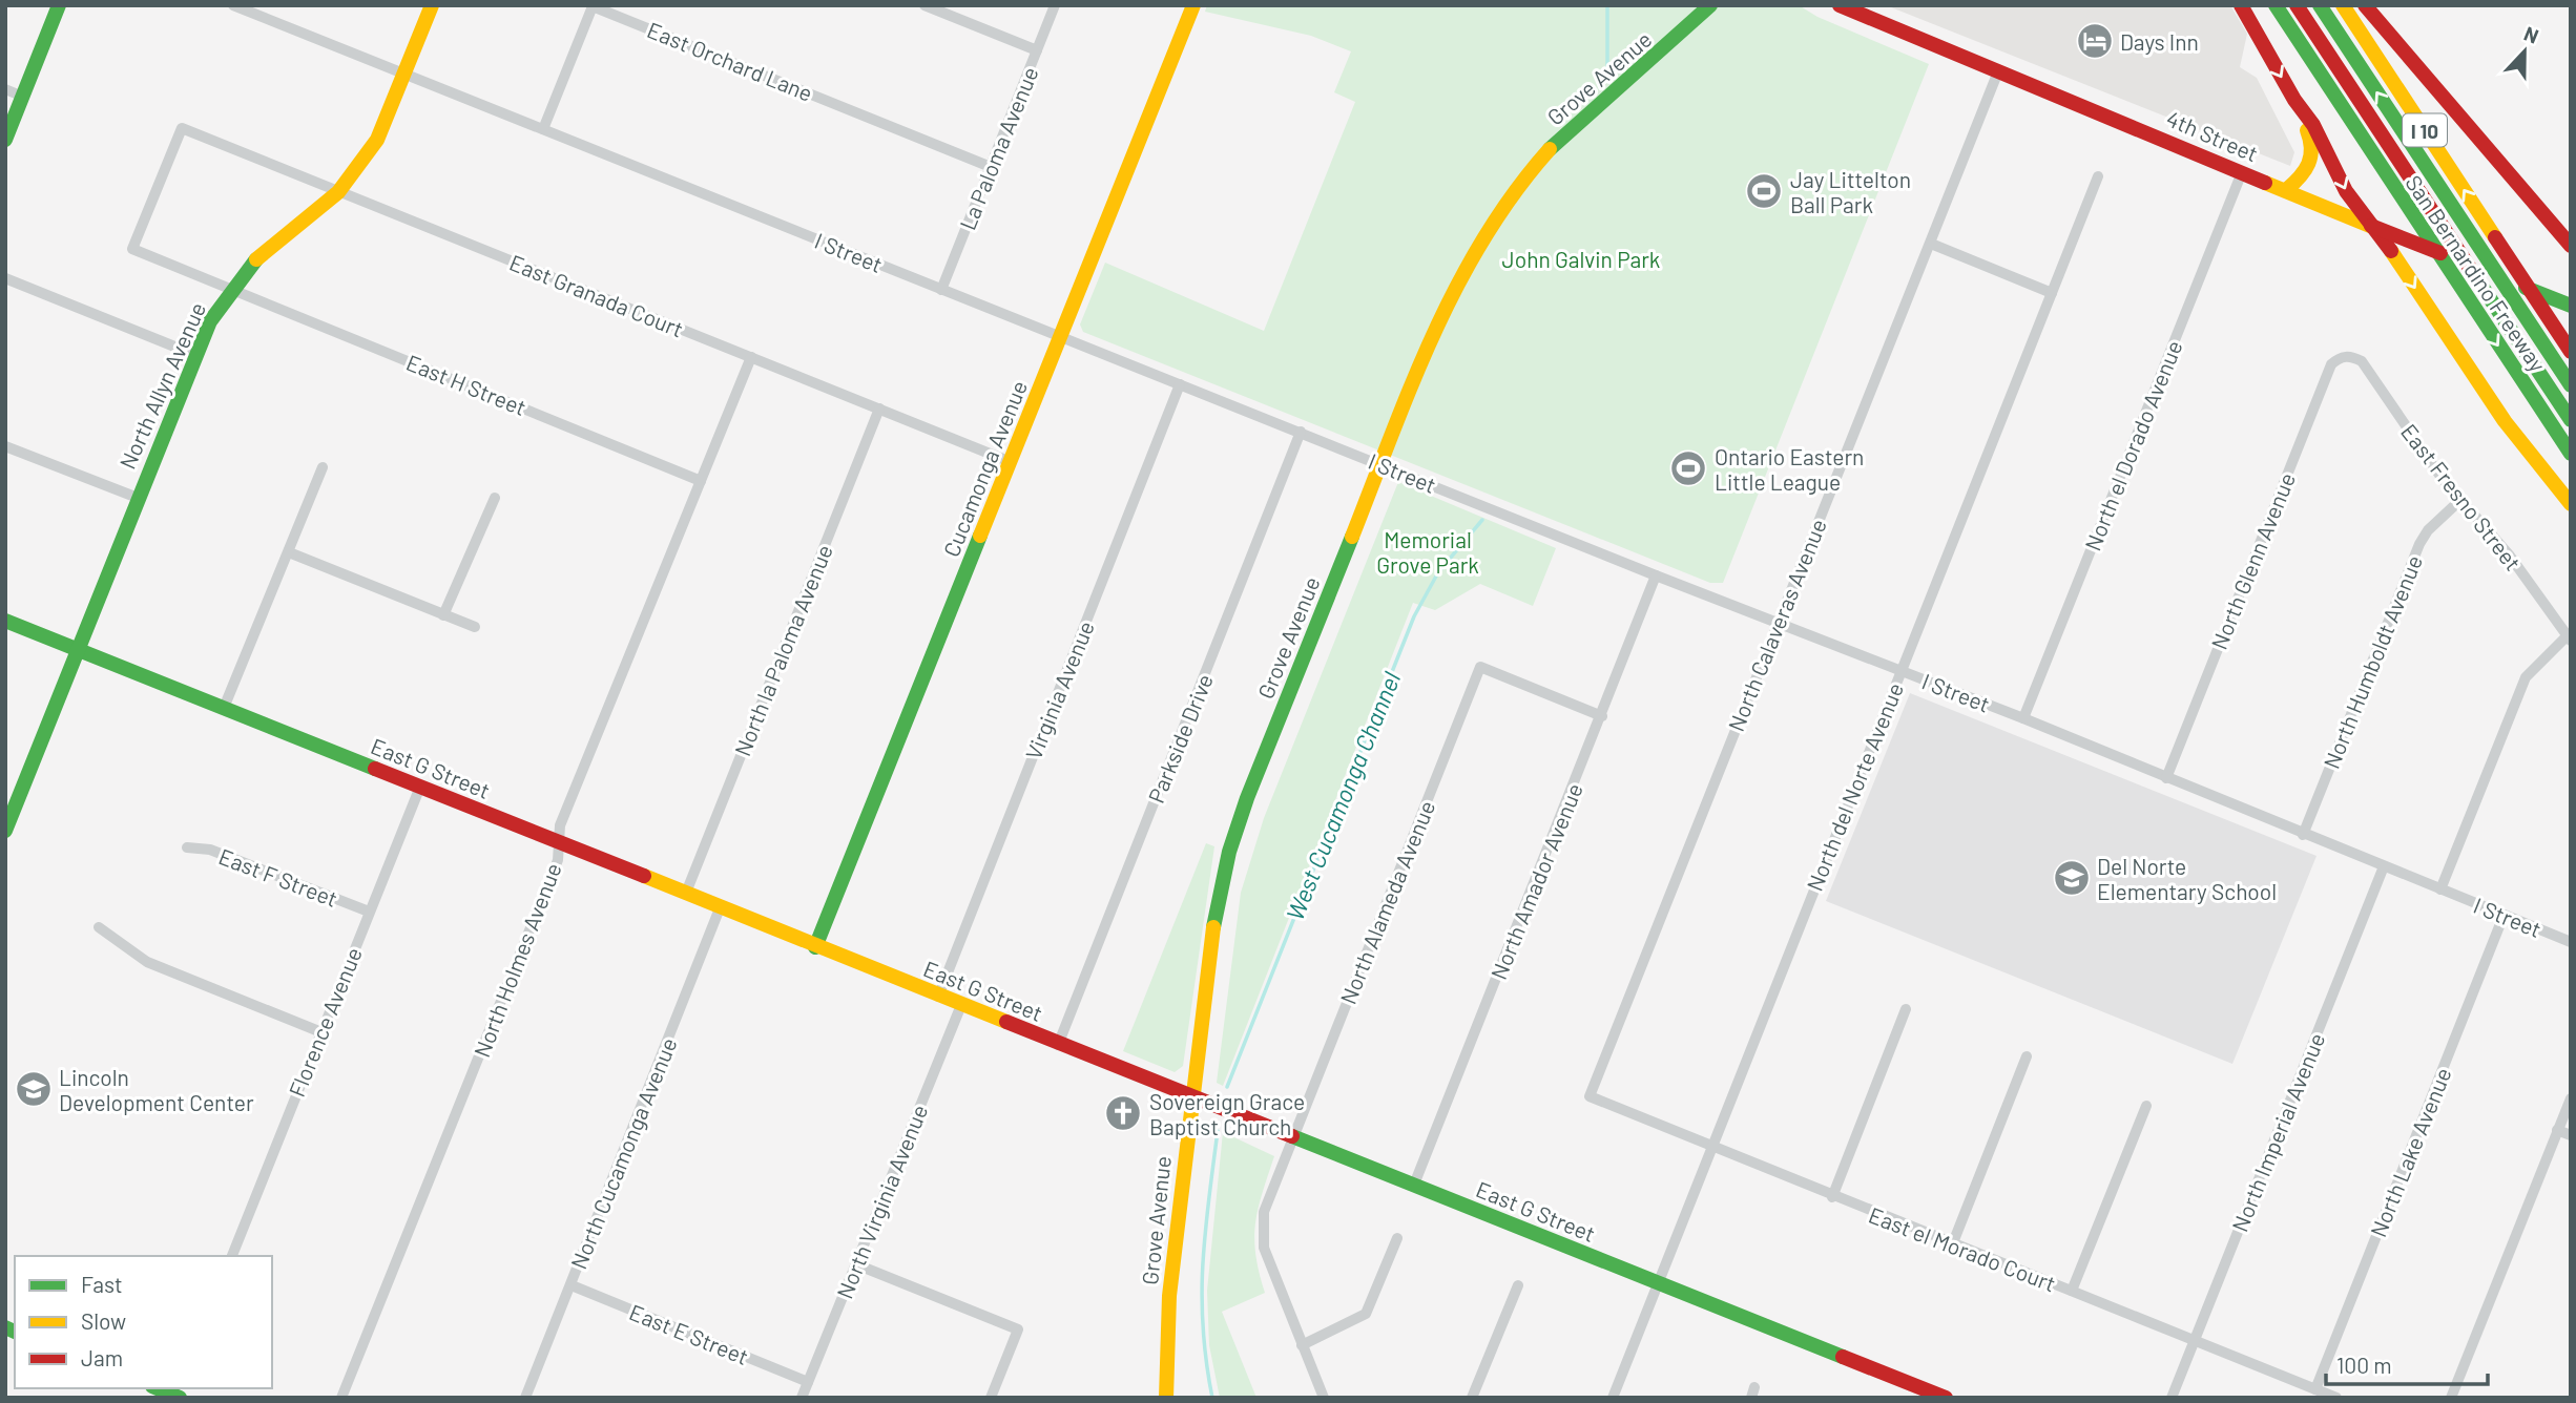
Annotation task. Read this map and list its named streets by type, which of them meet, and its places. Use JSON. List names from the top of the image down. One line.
{"streets":{"main road":["Grove Avenue","I 10","4th Street","San Bernardino Freeway","North Allyn Avenue","Cucamonga Avenue","East G Street"],"street":["East Orchard Lane","La Paloma Avenue","I Street","East Granada Court","East H Street","North el Dorado Avenue","East Fresno Street","North Glenn Avenue","North Calaveras Avenue","North la Paloma Avenue","North Humboldt Avenue","Virginia Avenue","Parkside Drive","North del Norte Avenue","East F Street","North Amador Avenue","North Alameda Avenue","North Holmes Avenue","Florence Avenue","North Imperial Avenue","North Lake Avenue","North Cucamonga Avenue","North Virginia Avenue","East el Morado Court","East E Street"]},"crossings":[["East Orchard Lane","La Paloma Avenue"],["East Orchard Lane","I Street"],["Grove Avenue","I Street"],["Grove Avenue","East G Street"],["4th Street","North el Dorado Avenue"],["4th Street","North Calaveras Avenue"],["La Paloma Avenue","I Street"],["I Street","North Allyn Avenue"],["I Street","North el Dorado Avenue"],["I Street","Cucamonga Avenue"],["I Street","North Glenn Avenue"],["I Street","North Calaveras Avenue"],["I Street","North Humboldt Avenue"],["I Street","Virginia Avenue"],["I Street","Parkside Drive"],["I Street","North del Norte Avenue"],["I Street","North Amador Avenue"],["I Street","North Imperial Avenue"],["I Street","North Lake Avenue"],["East Granada Court","East H Street"],["East Granada Court","North Allyn Avenue"],["East Granada Court","Cucamonga Avenue"],["East Granada Court","North la Paloma Avenue"],["East Granada Court","North Holmes Avenue"],["East H Street","North Allyn Avenue"],["East H Street","North Holmes Avenue"],["North Allyn Avenue","East G Street"],["Cucamonga Avenue","East G Street"],["East Fresno Street","North Glenn Avenue"],["East Fresno Street","North Humboldt Avenue"],["North Calaveras Avenue","East el Morado Court"],["North la Paloma Avenue","East G Street"],["Virginia Avenue","East G Street"],["Parkside Drive","East G Street"],["East G Street","North del Norte Avenue"],["East G Street","North Amador Avenue"],["East G Street","North Alameda Avenue"],["East G Street","North Holmes Avenue"],["East G Street","Florence Avenue"],["East G Street","North Cucamonga Avenue"],["East G Street","North Virginia Avenue"],["North del Norte Avenue","East el Morado Court"],["East F Street","Florence Avenue"],["North Amador Avenue","North Alameda Avenue"],["North Imperial Avenue","East el Morado Court"],["North Lake Avenue","East el Morado Court"],["North Cucamonga Avenue","East E Street"],["North Virginia Avenue","East E Street"]],"water":["West Cucamonga Channel"],"parks":["John Galvin Park","Memorial Grove Park"],"places":{"hotel":["Days Inn"],"sports":["Jay Littelton Ball Park","Ontario Eastern Little League"],"school or university":["Del Norte Elementary School","Lincoln Development Center"],"church":["Sovereign Grace Baptist Church"]},"legend":["Fast","Slow","Jam"],"scale_bar":"100 m","north":"top"}
